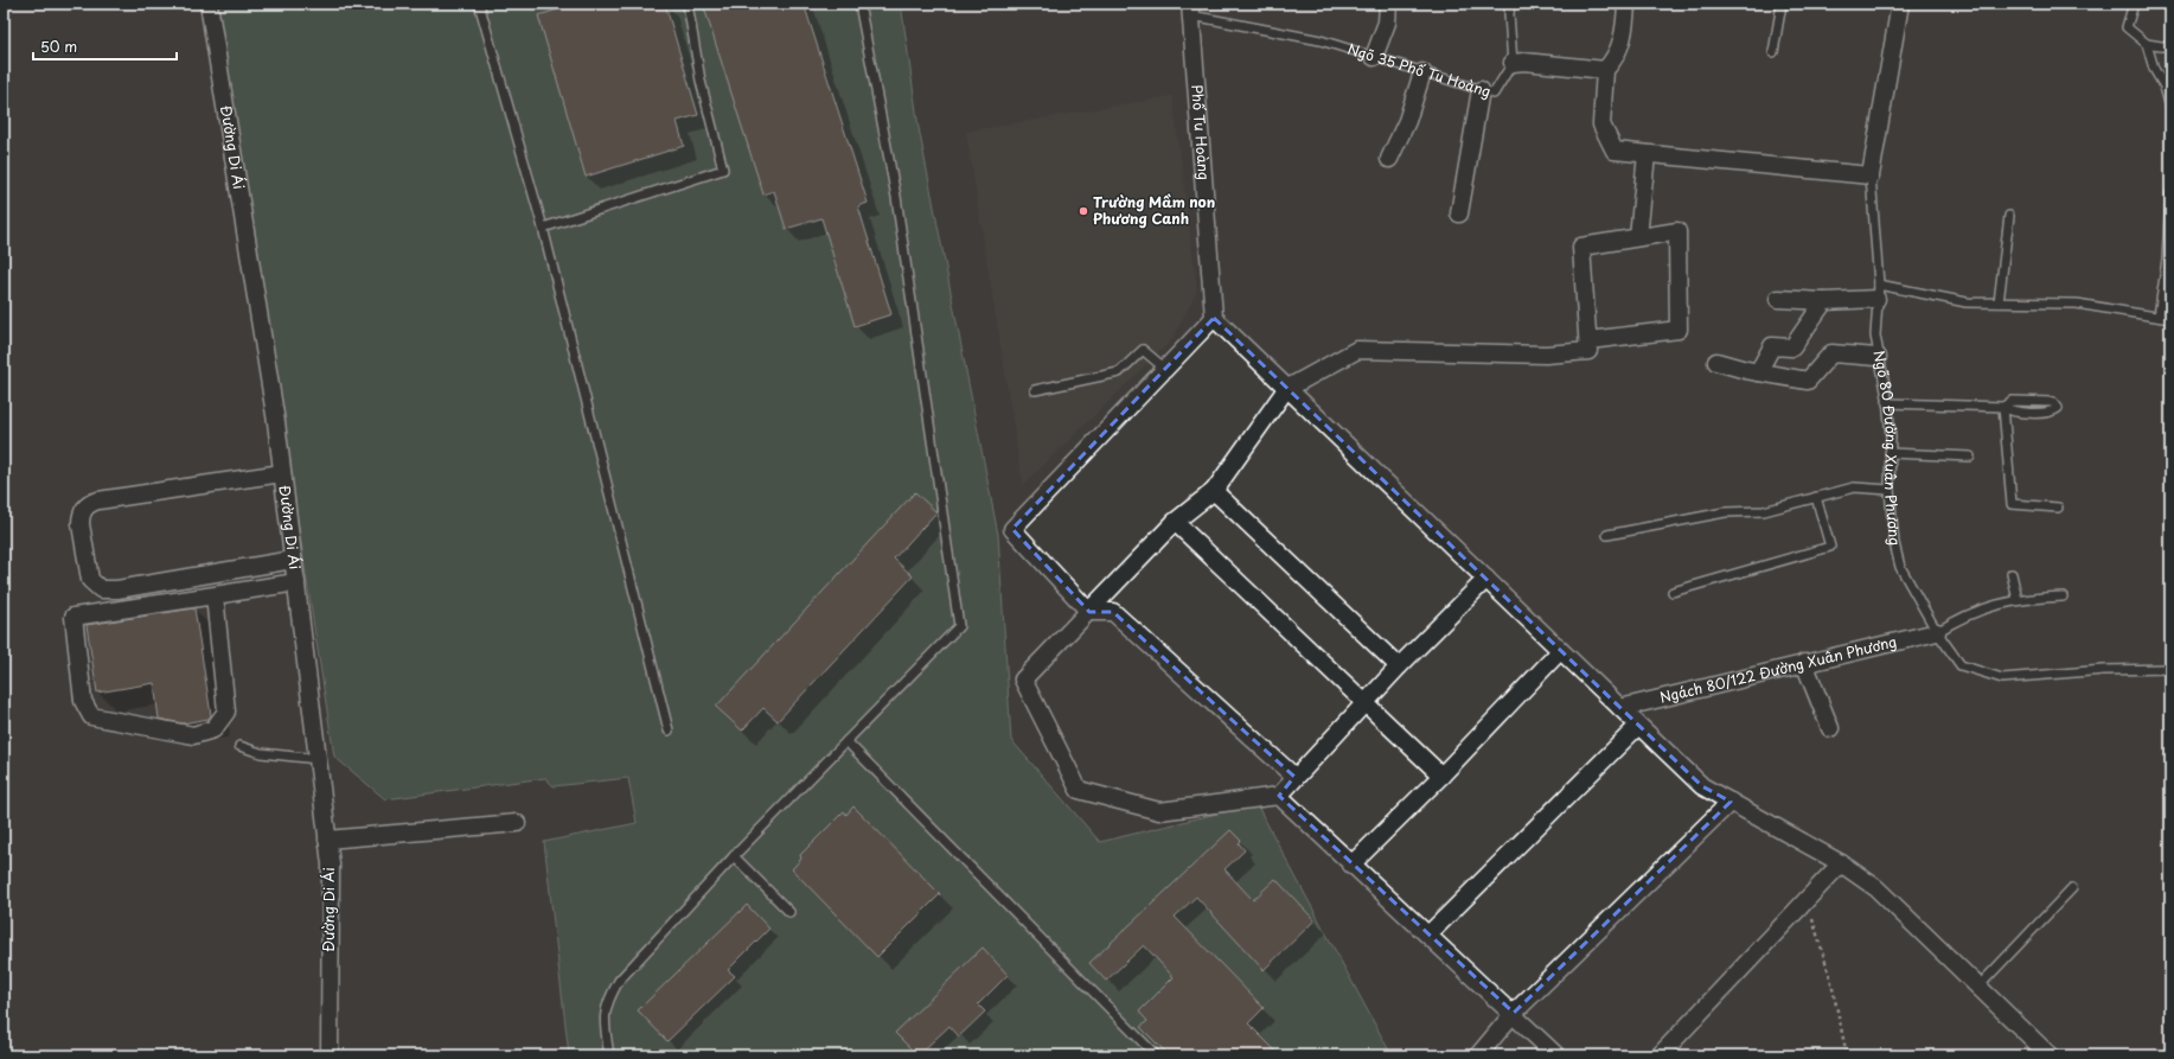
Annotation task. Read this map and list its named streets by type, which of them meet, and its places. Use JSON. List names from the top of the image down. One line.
{"streets":{"street":["Phố Tu Hoàng","Đường Di Ái","Ngõ 80 Đường Xuân Phương","Ngách 80/122 Đường Xuân Phương"],"lane":["Ngõ 35 Phố Tu Hoàng"]},"crossings":[["Ngõ 35 Phố Tu Hoàng","Phố Tu Hoàng"],["Ngõ 80 Đường Xuân Phương","Ngách 80/122 Đường Xuân Phương"]],"places":["Trường Mầm non Phương Canh"],"scale_bar":"50 m"}
